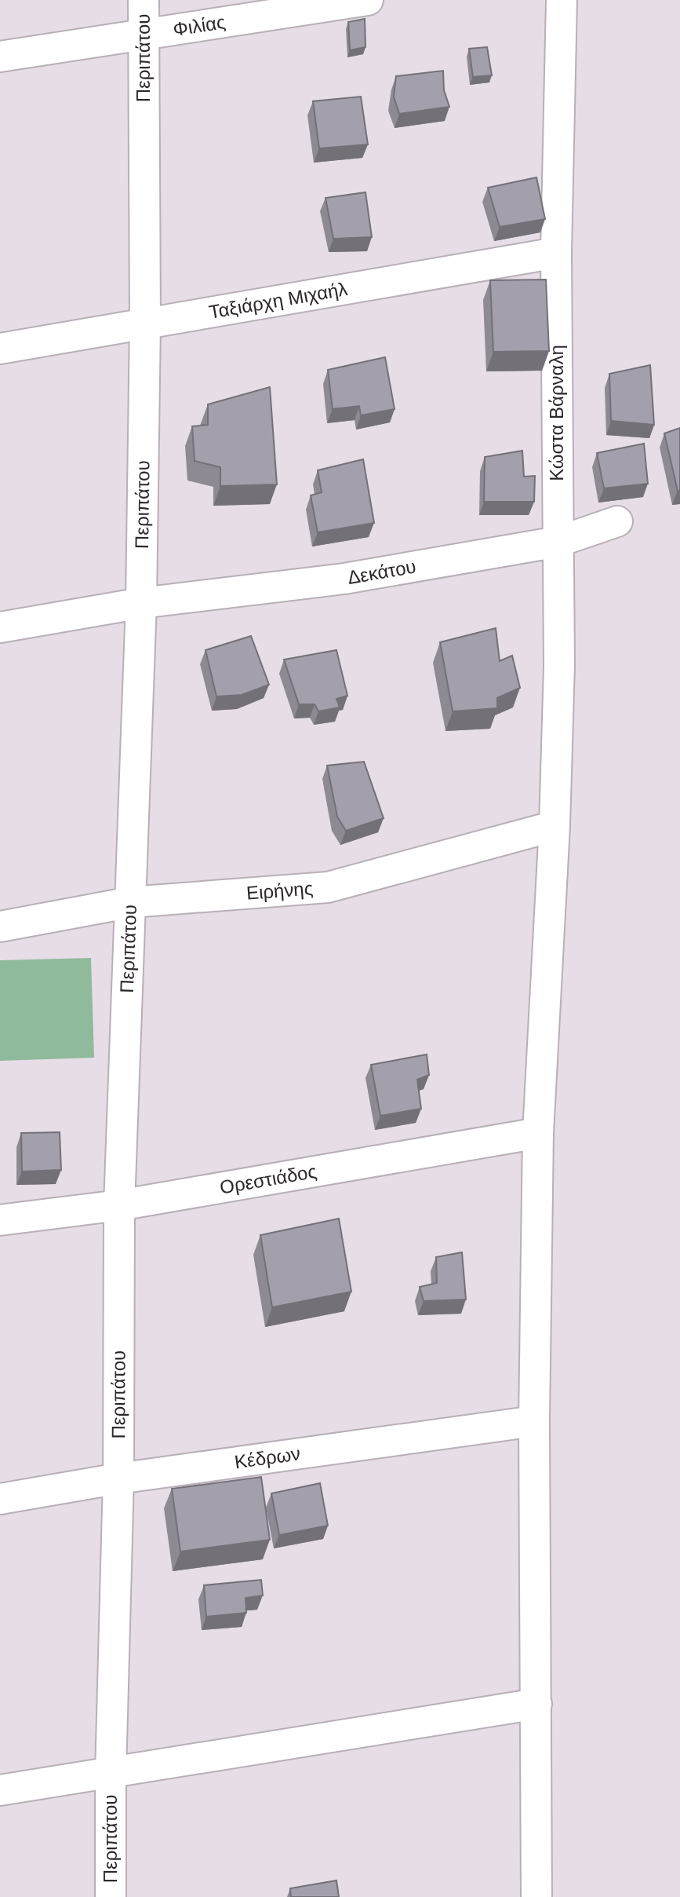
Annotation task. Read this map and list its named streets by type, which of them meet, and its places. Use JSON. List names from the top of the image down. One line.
{"streets":{"street":["Φιλίας","Περιπάτου","Ταξιάρχη Μιχαήλ","Κώστα Βάρναλη","Δεκάτου","Ειρήνης","Ορεστιάδος","Κέδρων"]},"crossings":[["Φιλίας","Περιπάτου"],["Περιπάτου","Ταξιάρχη Μιχαήλ"],["Περιπάτου","Δεκάτου"],["Περιπάτου","Ειρήνης"],["Περιπάτου","Ορεστιάδος"],["Περιπάτου","Κέδρων"],["Ταξιάρχη Μιχαήλ","Κώστα Βάρναλη"],["Κώστα Βάρναλη","Δεκάτου"],["Κώστα Βάρναλη","Ειρήνης"],["Κώστα Βάρναλη","Ορεστιάδος"],["Κώστα Βάρναλη","Κέδρων"]]}
